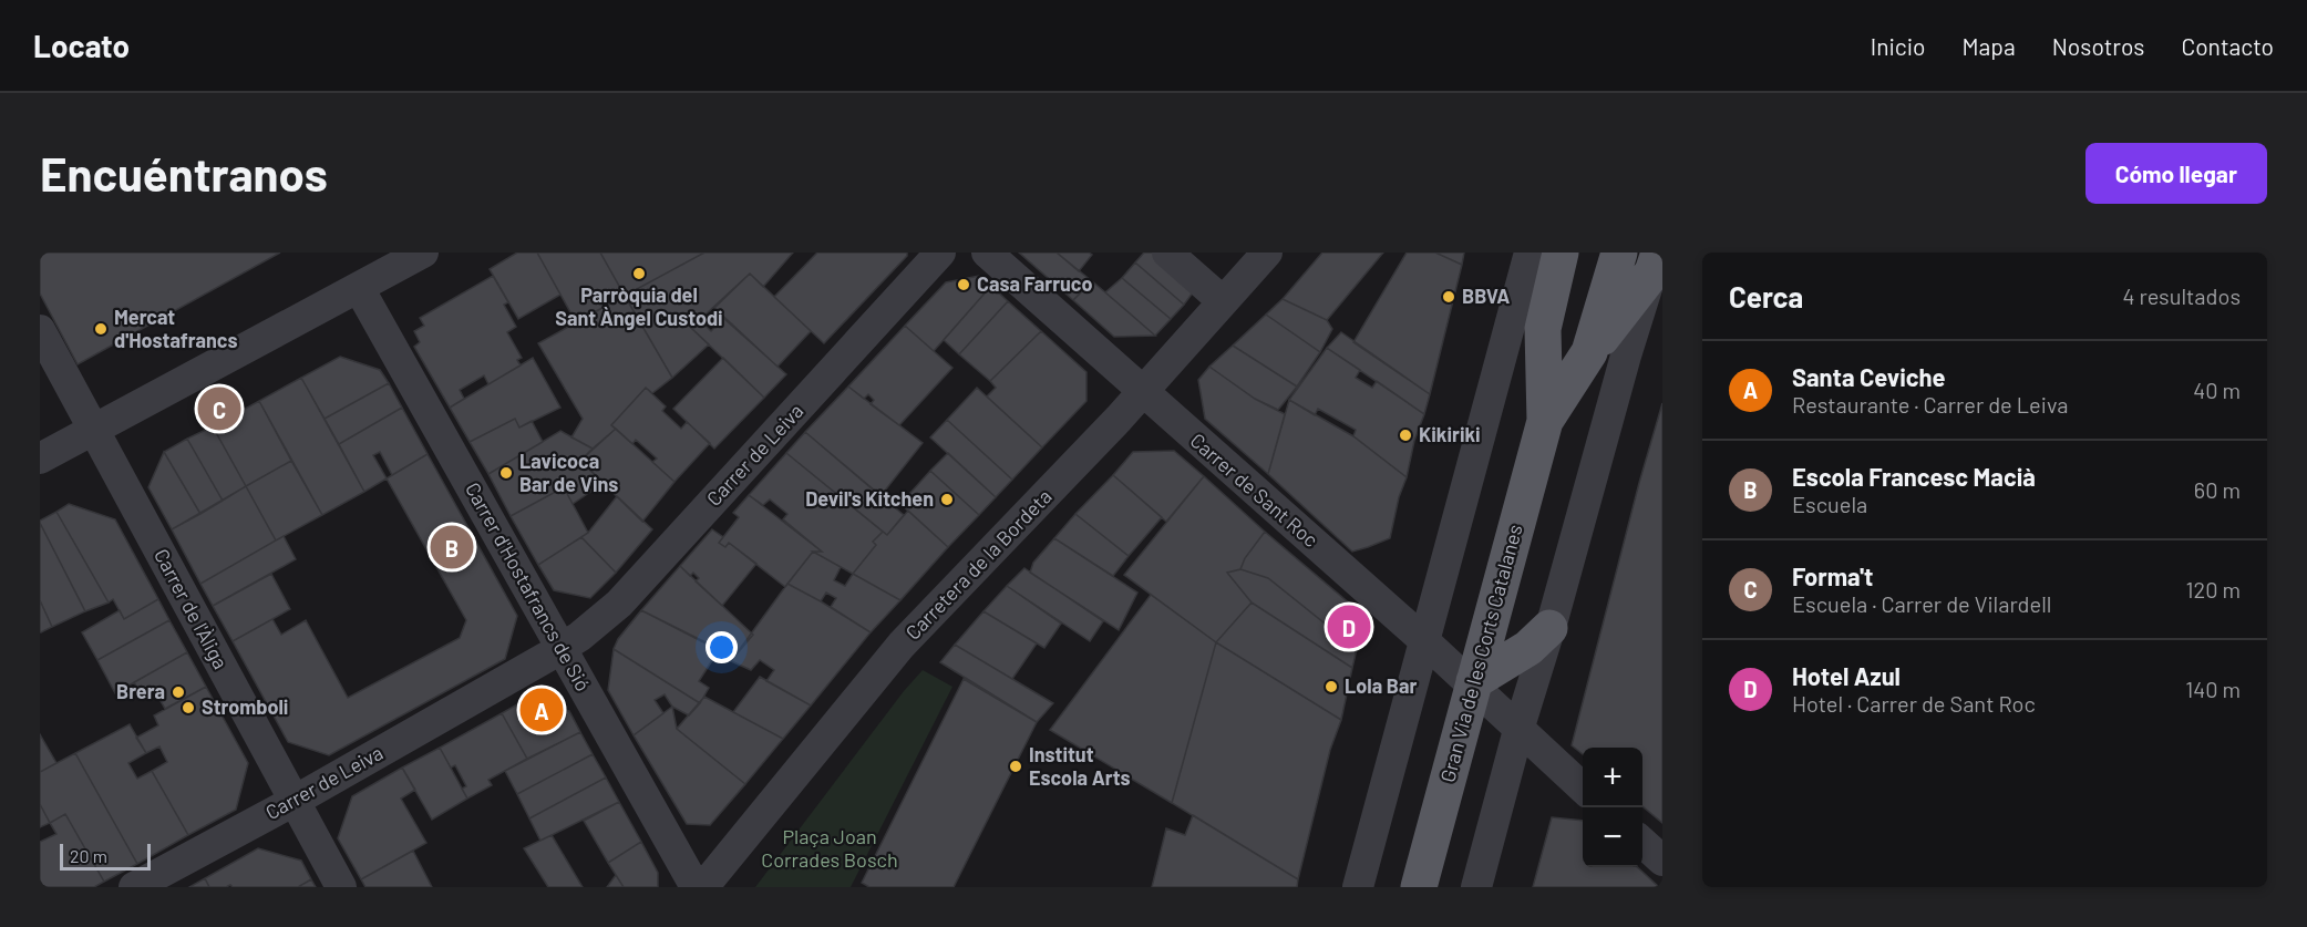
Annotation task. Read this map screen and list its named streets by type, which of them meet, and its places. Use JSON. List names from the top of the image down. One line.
{"streets":{"main road":["Gran Via de les Corts Catalanes"],"street":["Carrer de Leiva","Carrer de Sant Roc","Carretera de la Bordeta","Carrer d'Hostafrancs de Sió","Carrer de l'Àliga"]},"crossings":[["Carrer de Leiva","Carrer d'Hostafrancs de Sió"],["Carrer de Leiva","Carrer de l'Àliga"],["Carrer de Sant Roc","Carretera de la Bordeta"],["Carrer de Sant Roc","Gran Via de les Corts Catalanes"]],"parks":["Plaça Joan Corrades Bosch"],"places":["Parròquia del Sant Àngel Custodi","Casa Farruco","BBVA","Mercat d'Hostafrancs","Kikiriki","Lavicoca Bar de Vins","Devil's Kitchen","Lola Bar","Brera","Stromboli","Institut Escola Arts"],"scale_bar":"20 m","page":{"header":"Locato","nav":["Inicio","Mapa","Nosotros","Contacto"],"buttons":"Cómo llegar","title":"Encuéntranos","heading":["Cerca","4 resultados"],"list":[{"mark":"A","name":"Santa Ceviche","note":"Restaurante · Carrer de Leiva","value":"40 m"},{"mark":"B","name":"Escola Francesc Macià","note":"Escuela","value":"60 m"},{"mark":"C","name":"Forma't","note":"Escuela · Carrer de Vilardell","value":"120 m"},{"mark":"D","name":"Hotel Azul","note":"Hotel · Carrer de Sant Roc","value":"140 m"}],"pins":["C","B","D","A"],"map_buttons":["+","−"],"scale":"20 m"}}
